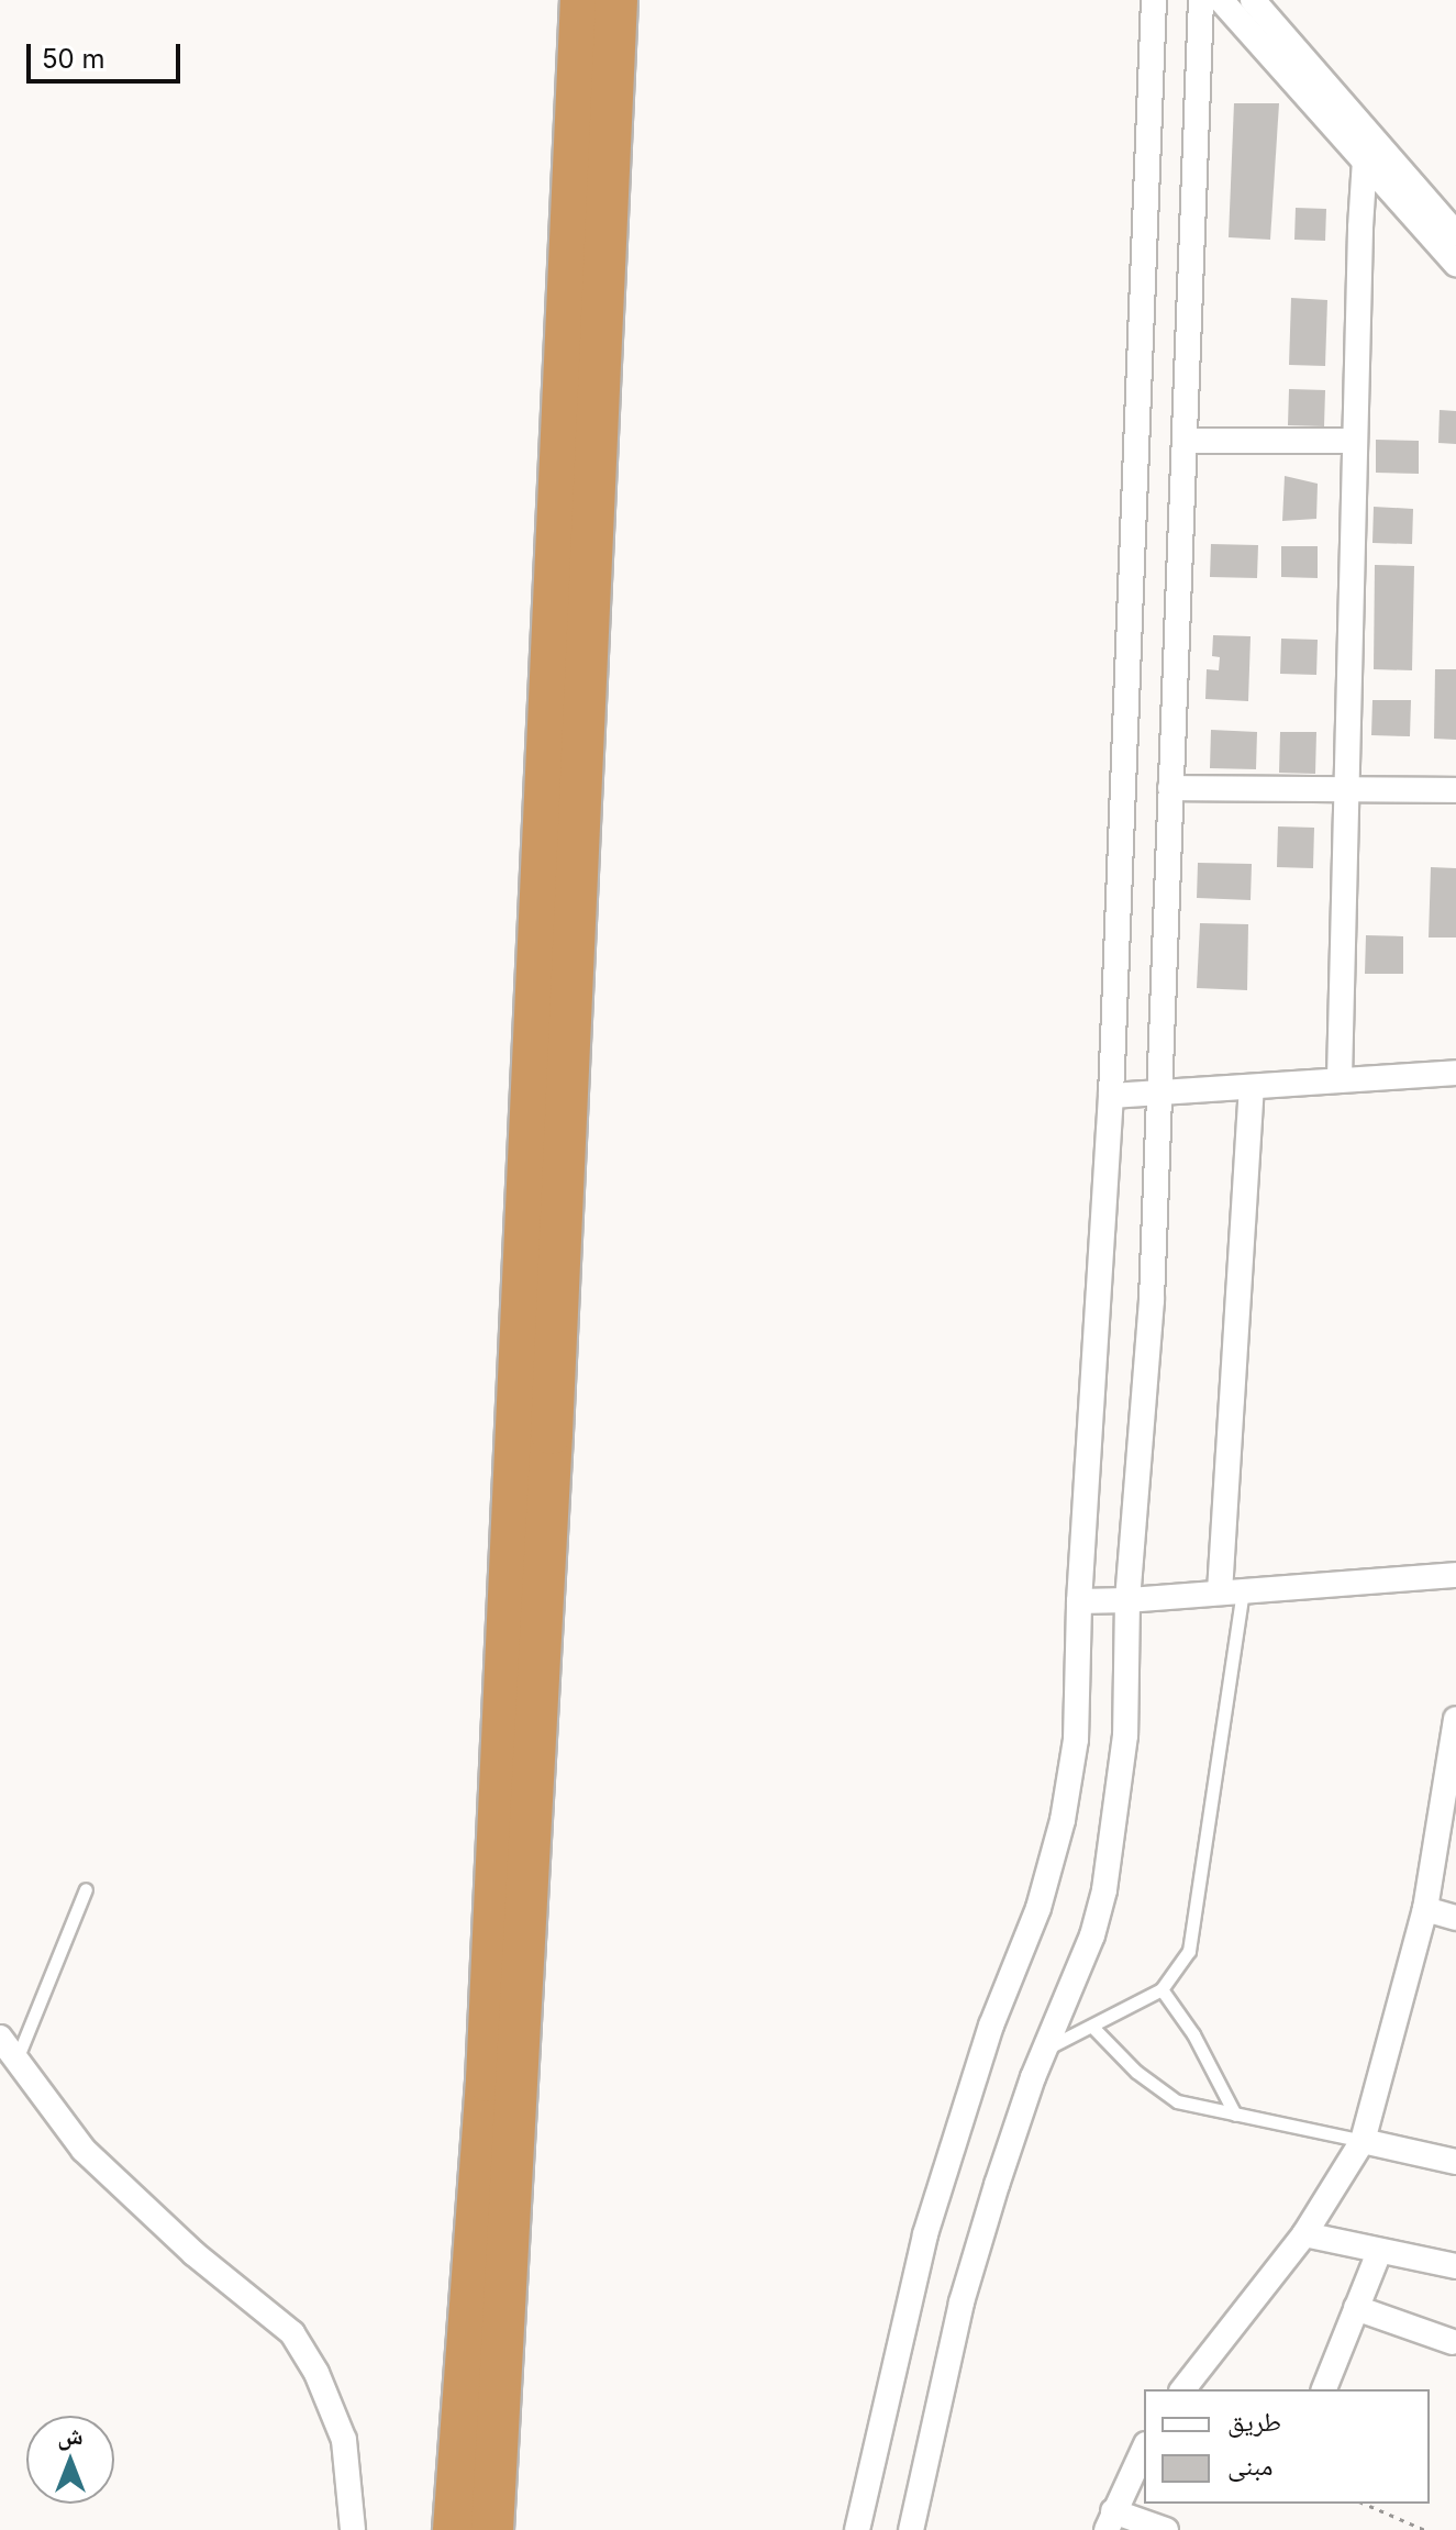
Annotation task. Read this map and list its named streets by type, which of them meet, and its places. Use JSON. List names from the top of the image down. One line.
{"legend":["طريق","مبنى"],"scale_bar":"50 m","north":"top"}
